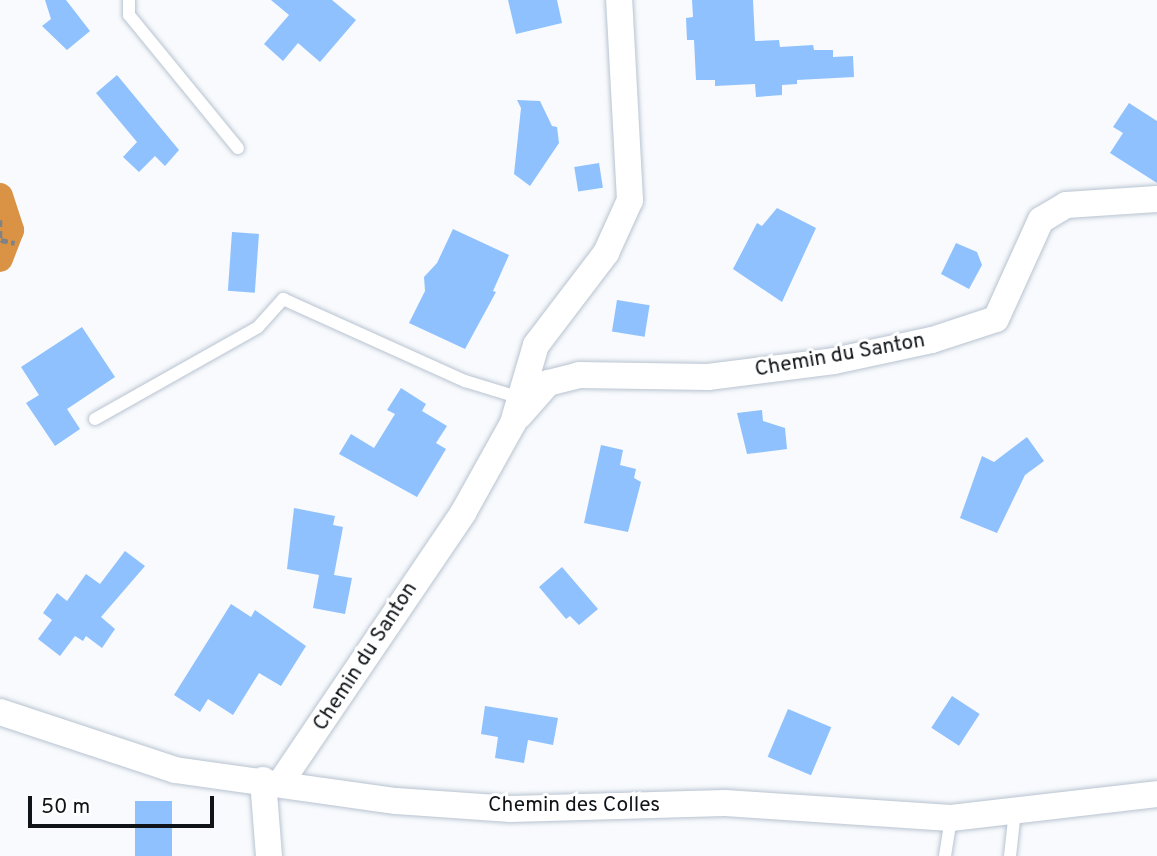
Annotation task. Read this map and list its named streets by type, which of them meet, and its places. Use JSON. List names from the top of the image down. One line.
{"streets":{"street":["Chemin du Santon","Chemin des Colles"]},"crossings":[["Chemin du Santon","Chemin des Colles"]],"scale_bar":"50 m"}
